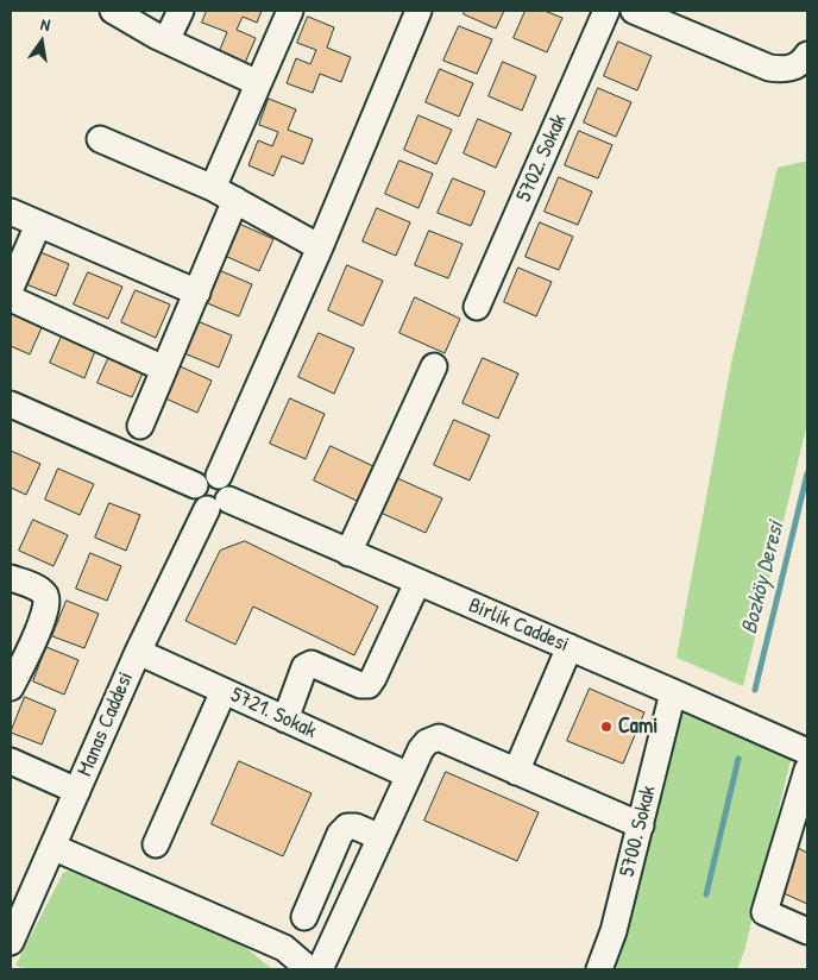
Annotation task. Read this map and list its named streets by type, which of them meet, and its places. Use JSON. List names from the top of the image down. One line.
{"streets":{"street":["5702. Sokak","Birlik Caddesi","5721. Sokak","Manas Caddesi","5700. Sokak"]},"crossings":[["Birlik Caddesi","Manas Caddesi"],["Birlik Caddesi","5700. Sokak"],["5721. Sokak","Manas Caddesi"]],"water":["Bozköy Deresi"],"places":["Cami"],"north":"top"}
